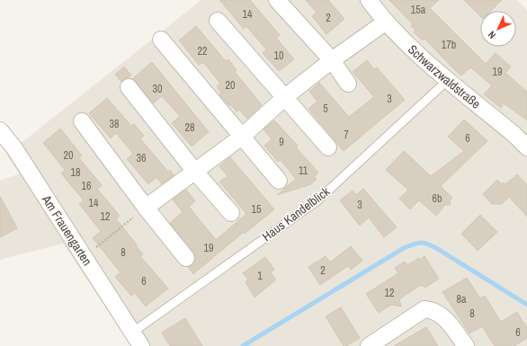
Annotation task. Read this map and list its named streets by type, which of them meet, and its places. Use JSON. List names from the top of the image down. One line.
{"streets":{"street":["Schwarzwaldstraße","Am Frauengarten"],"lane":["Haus Kandelblick"]},"crossings":[["Schwarzwaldstraße","Haus Kandelblick"],["Haus Kandelblick","Am Frauengarten"]],"house_numbers":["15a","14","2","17b","22","10","19","20","30","3","5","38","28","7","6","9","20","36","11","18","16","6b","14","3","15","12","19","8","2","1","6","12","8a","8","6"],"north":"bottom left"}
